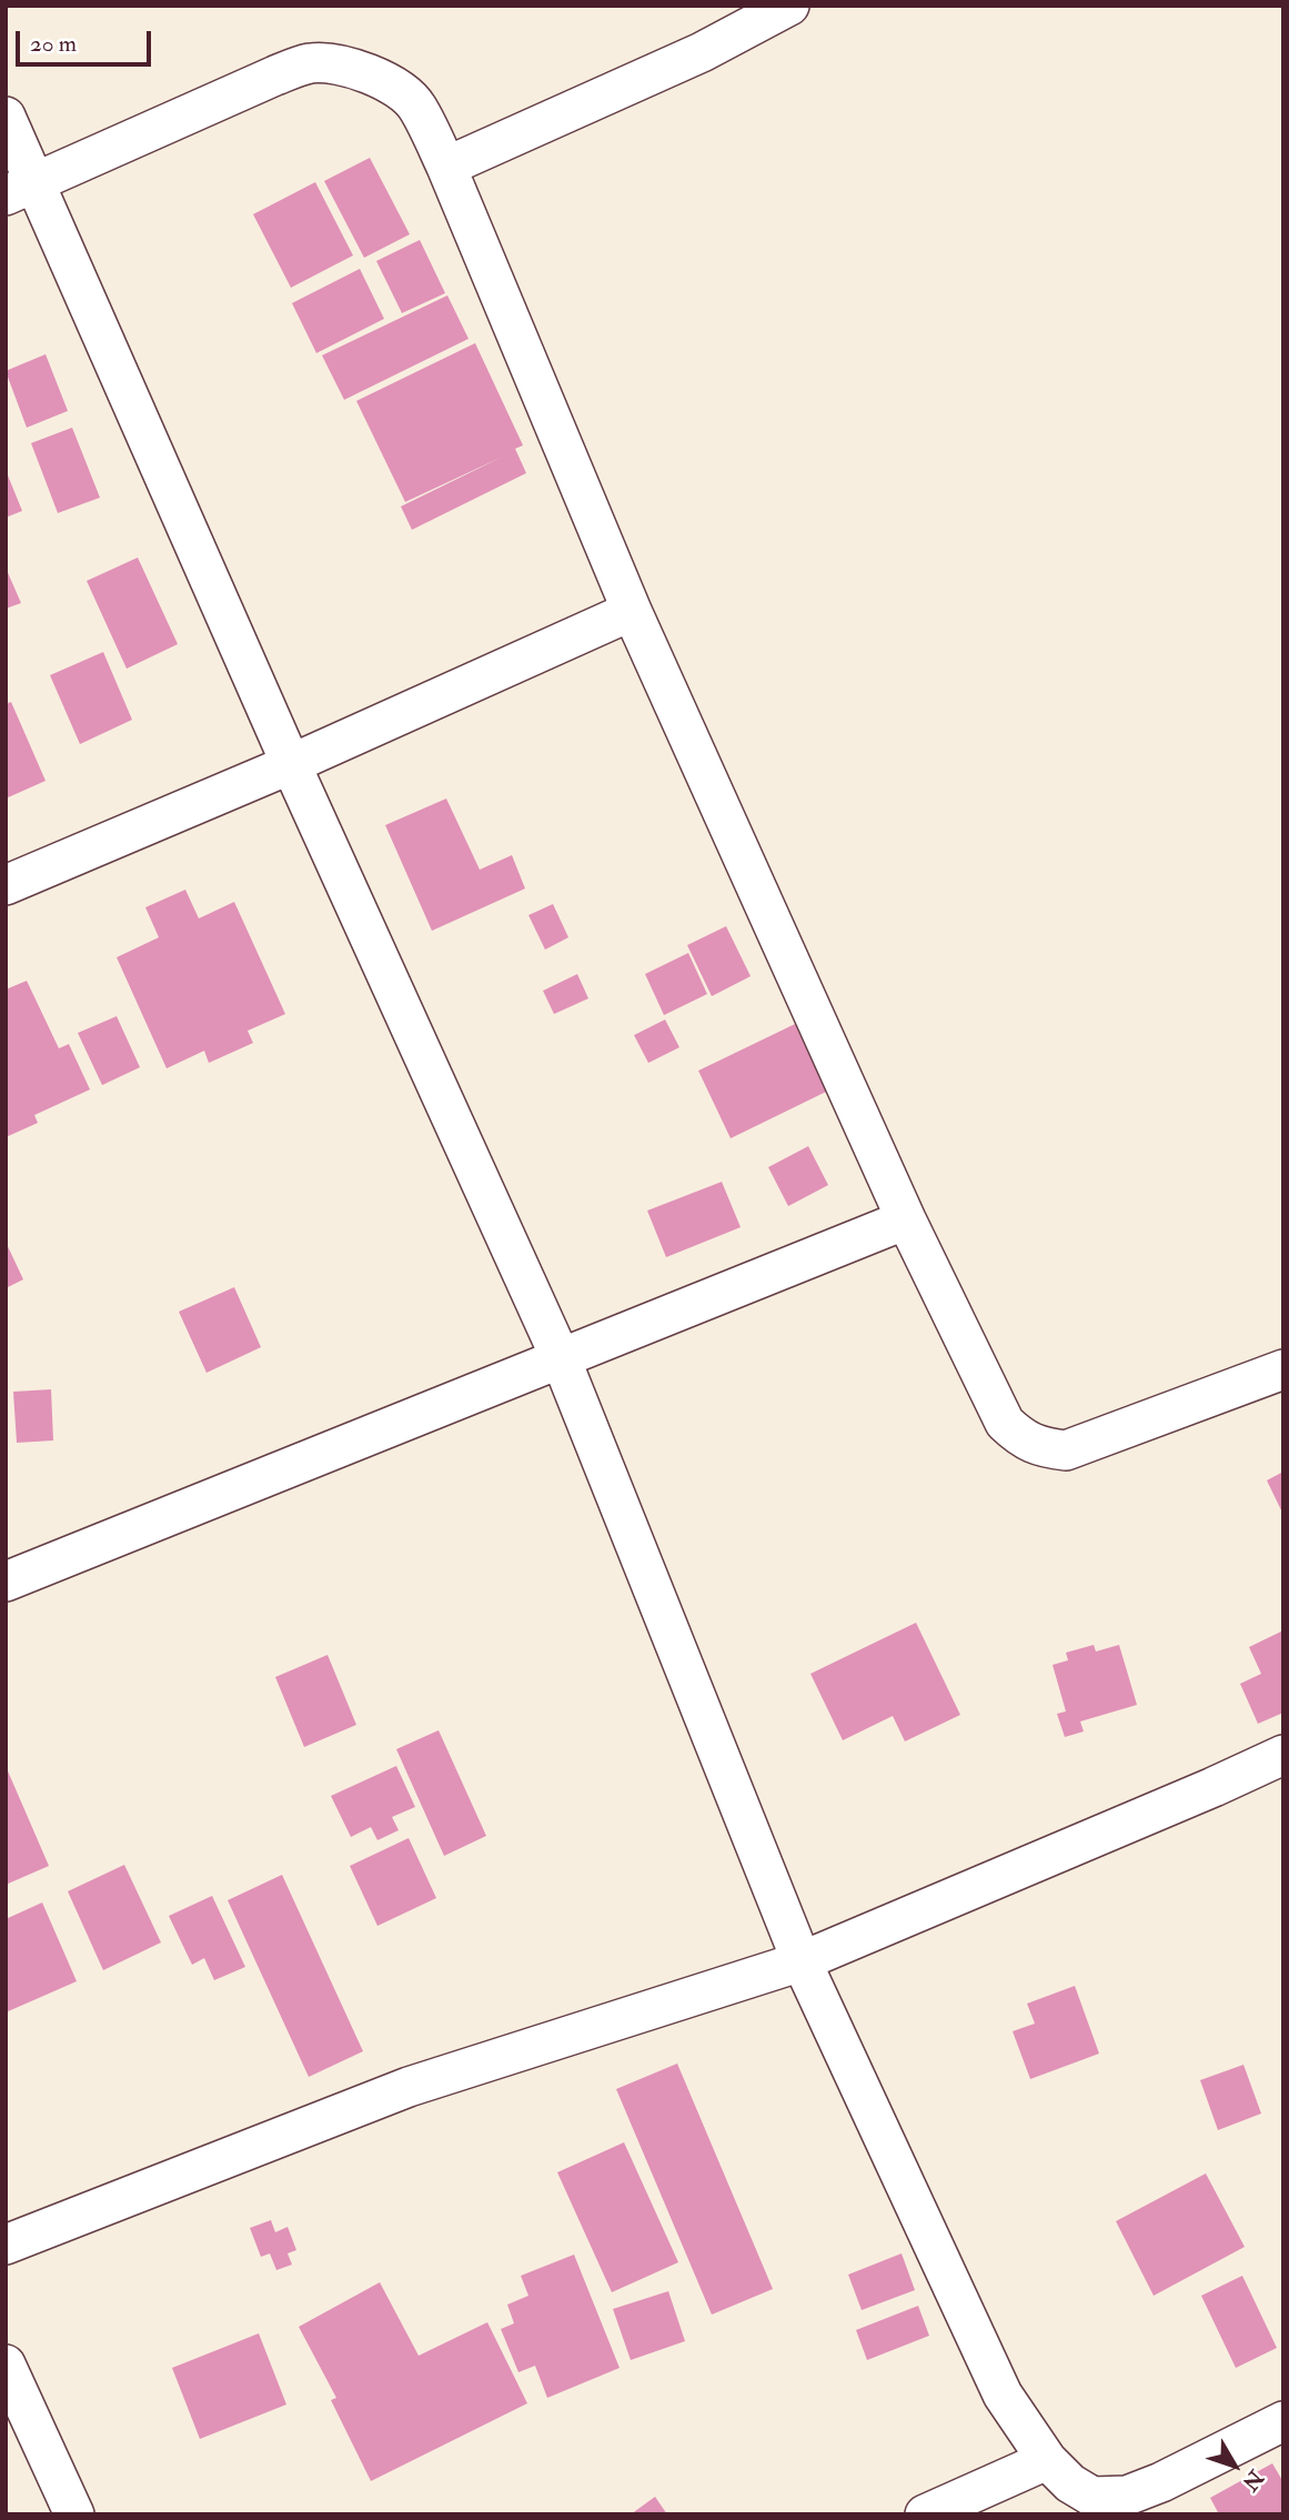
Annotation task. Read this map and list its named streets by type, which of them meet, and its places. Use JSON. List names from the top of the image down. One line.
{"scale_bar":"20 m","north":"bottom right"}
